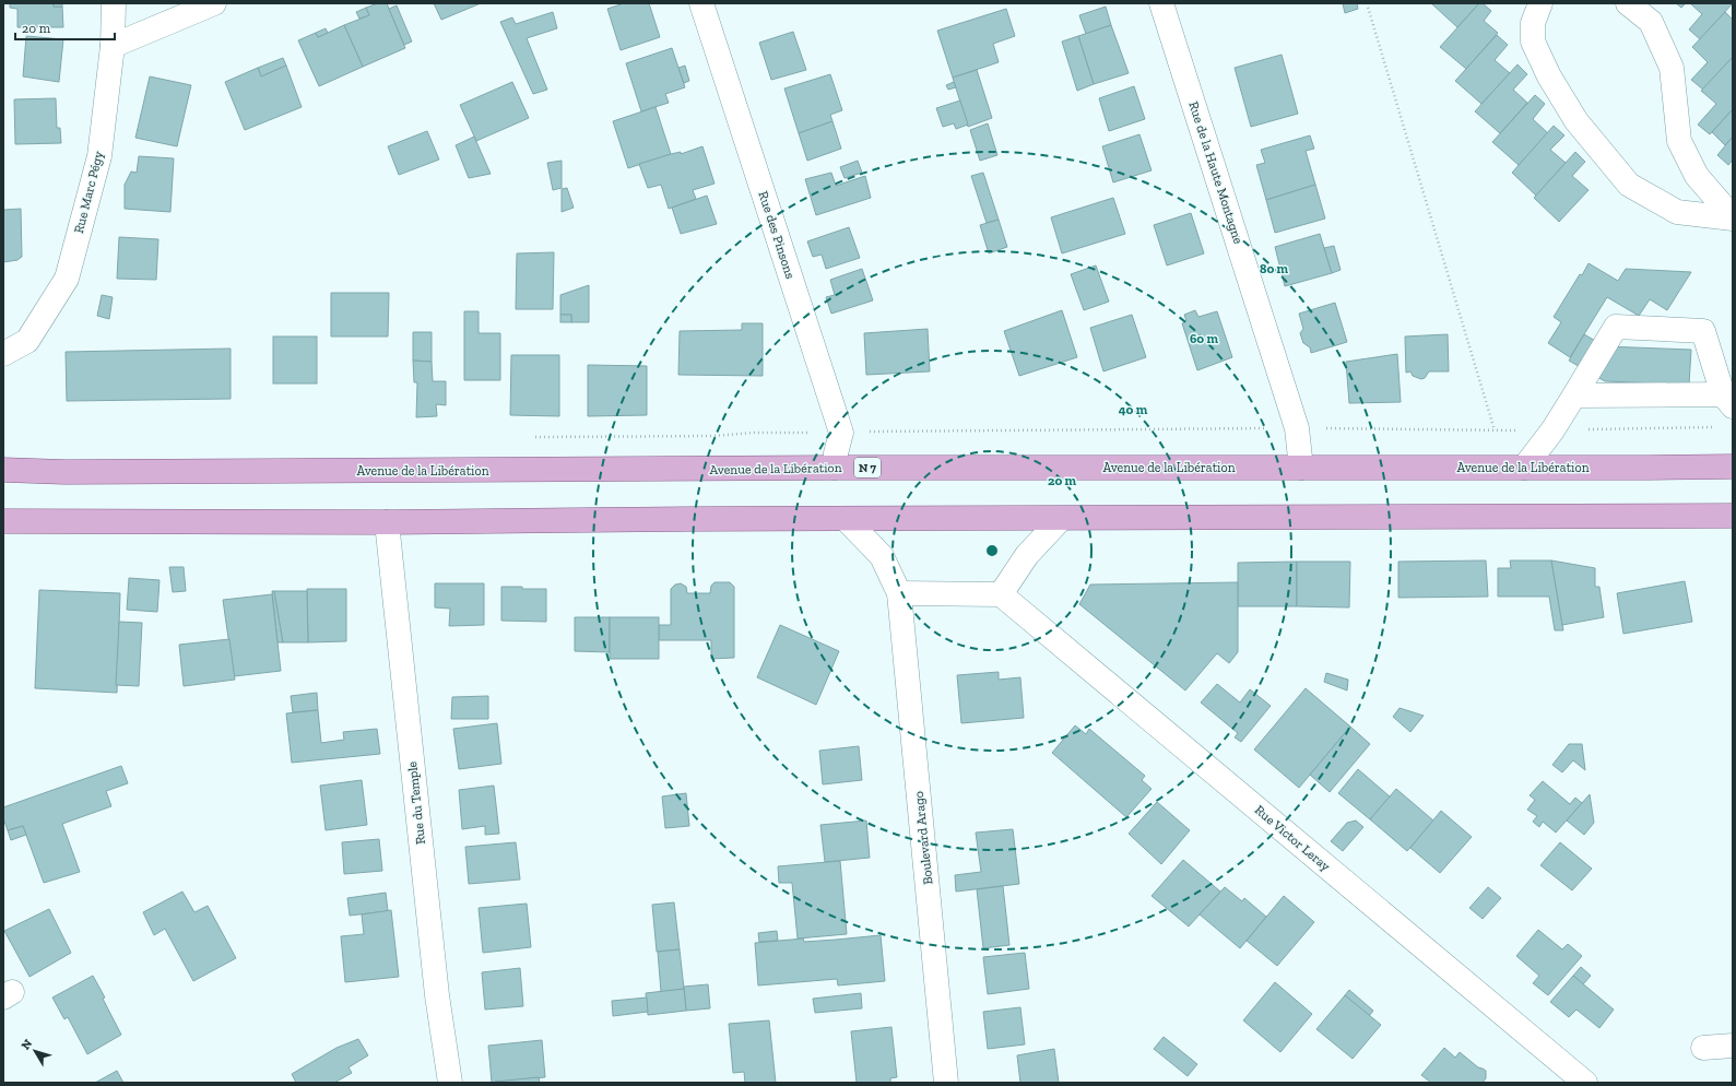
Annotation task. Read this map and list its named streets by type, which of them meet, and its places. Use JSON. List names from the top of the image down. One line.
{"streets":{"main road":["N 7","Avenue de la Libération"],"street":["Rue de la Haute Montagne","Rue Marc Pégy","Rue des Pinsons","Rue du Temple","Boulevard Arago","Rue Victor Leray"]},"crossings":[["Rue de la Haute Montagne","Avenue de la Libération"]],"scale_bar":"20 m","north":"top left","rings":["80 m","60 m","40 m","20 m"]}
